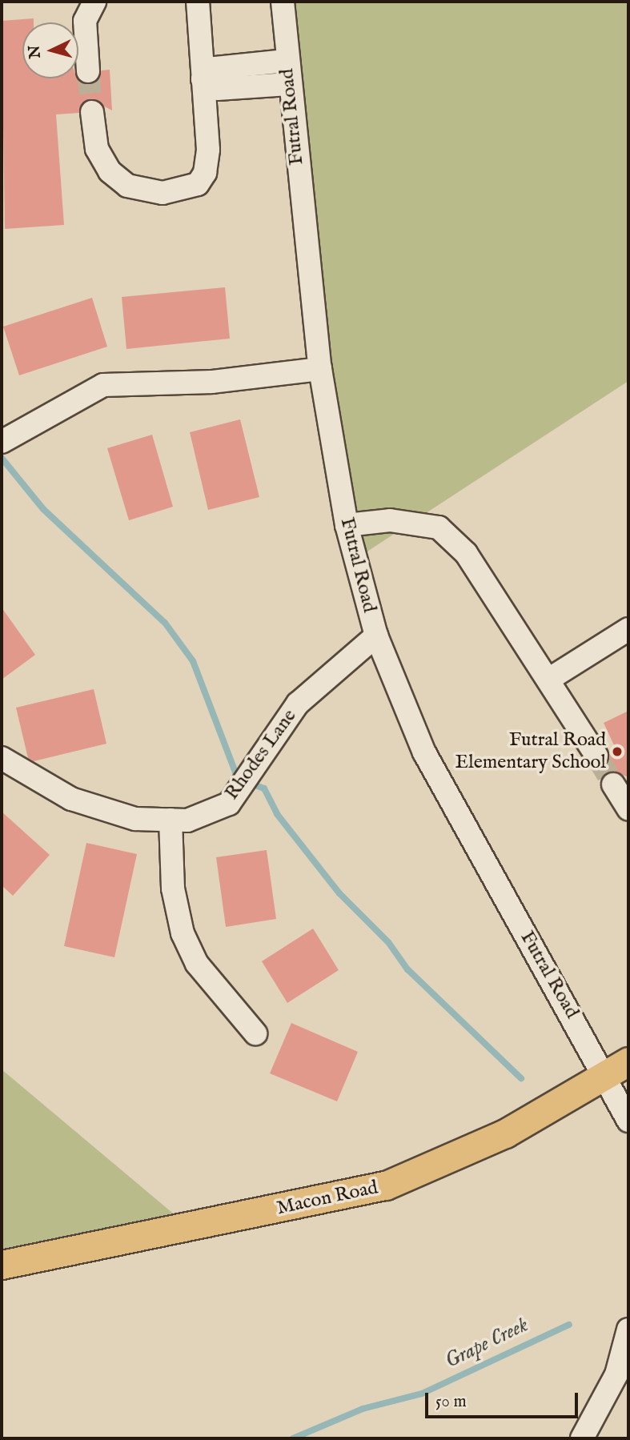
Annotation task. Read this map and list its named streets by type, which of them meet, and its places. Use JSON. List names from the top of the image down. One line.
{"streets":{"main road":["Macon Road"],"street":["Futral Road","Rhodes Lane"]},"crossings":[["Futral Road","Rhodes Lane"],["Futral Road","Macon Road"]],"water":["Grape Creek"],"places":["Futral Road Elementary School"],"scale_bar":"50 m","north":"left"}
